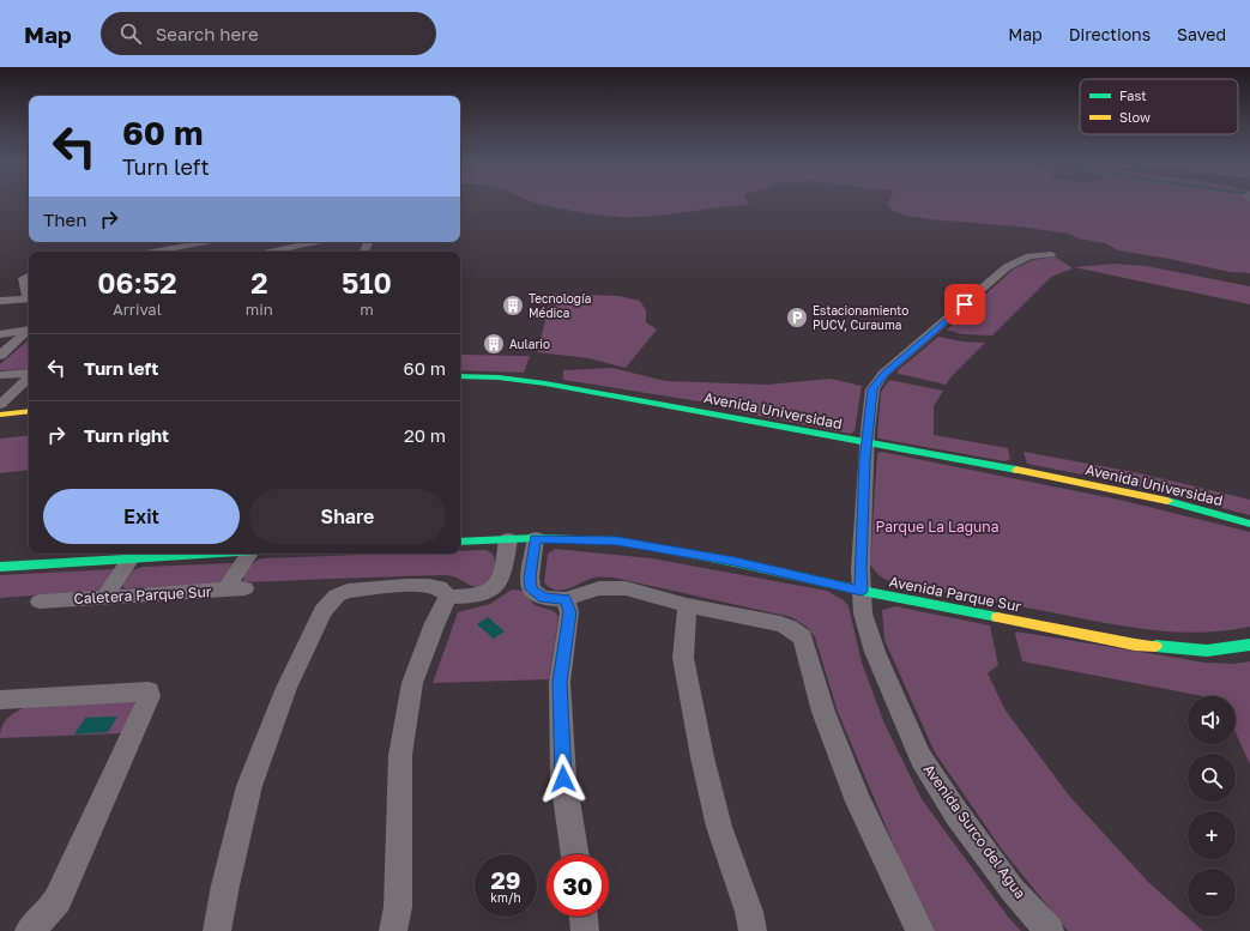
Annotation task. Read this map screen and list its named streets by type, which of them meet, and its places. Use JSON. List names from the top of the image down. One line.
{"streets":{"street":["Avenida Universidad","Avenida Parque Sur","Caletera Parque Sur","Avenida Surco del Agua"]},"crossings":[["Avenida Universidad","Avenida Surco del Agua"],["Avenida Parque Sur","Avenida Surco del Agua"]],"parks":["Parque La Laguna"],"places":{"building":["Tecnología Médica","Aulario"],"parking":["Estacionamiento PUCV, Curauma"]},"legend":["Fast","Slow"],"page":{"header":"Map","search":"Search here","nav":["Map","Directions","Saved"],"turn":["60 m","Turn left"],"then":"Then","eta":["06:52","Arrival","2","min","510","m"],"list":[{"name":"Turn left","value":"60 m"},{"name":"Turn right","value":"20 m"}],"buttons":["Exit","Share"],"map_buttons":["+","−"],"speed":"29 km/h","limit":"30"}}
